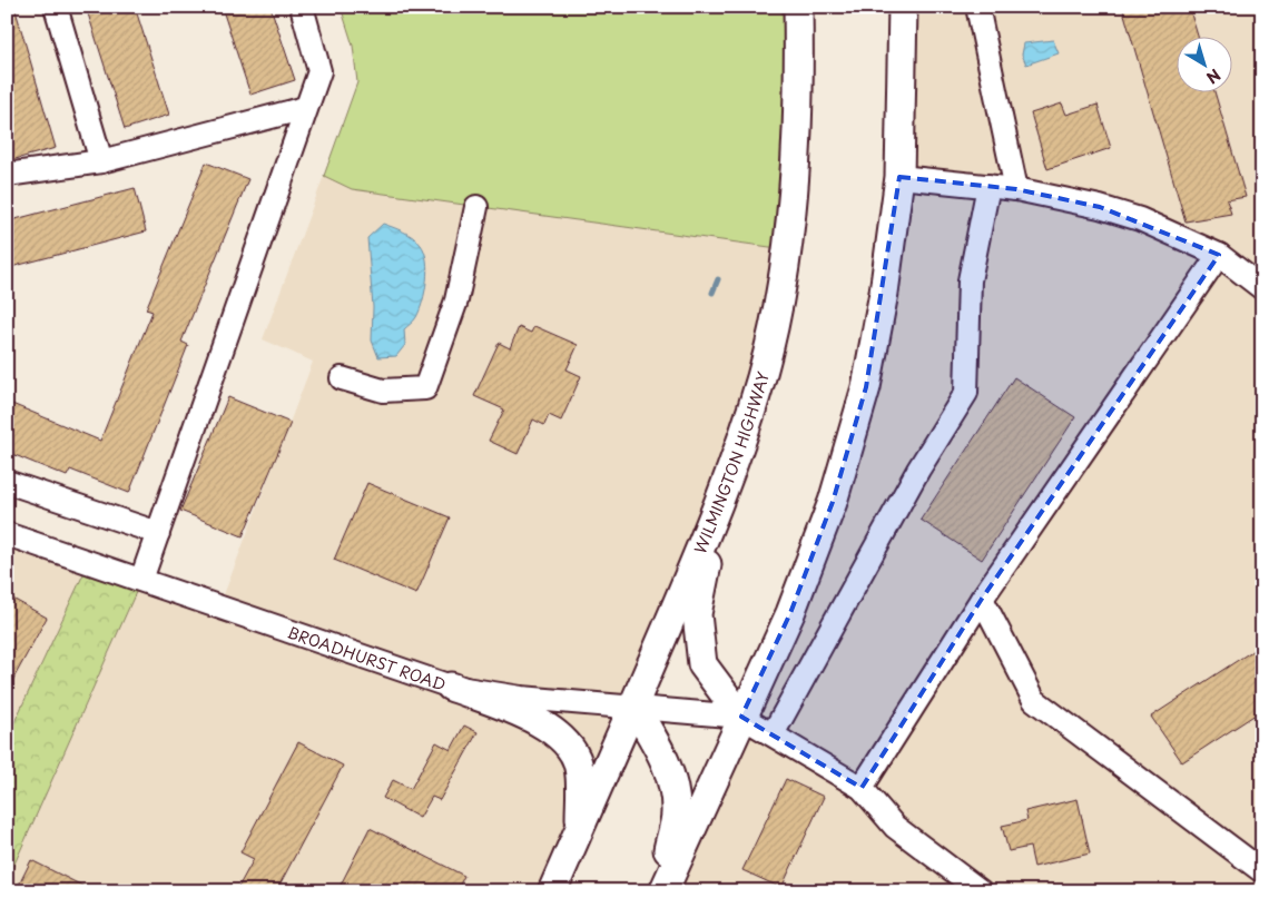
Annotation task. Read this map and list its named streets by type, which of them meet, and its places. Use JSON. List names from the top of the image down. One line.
{"streets":{"main road":["WILMINGTON HIGHWAY"],"street":["BROADHURST ROAD"]},"crossings":[["WILMINGTON HIGHWAY","BROADHURST ROAD"]],"north":"bottom right"}
